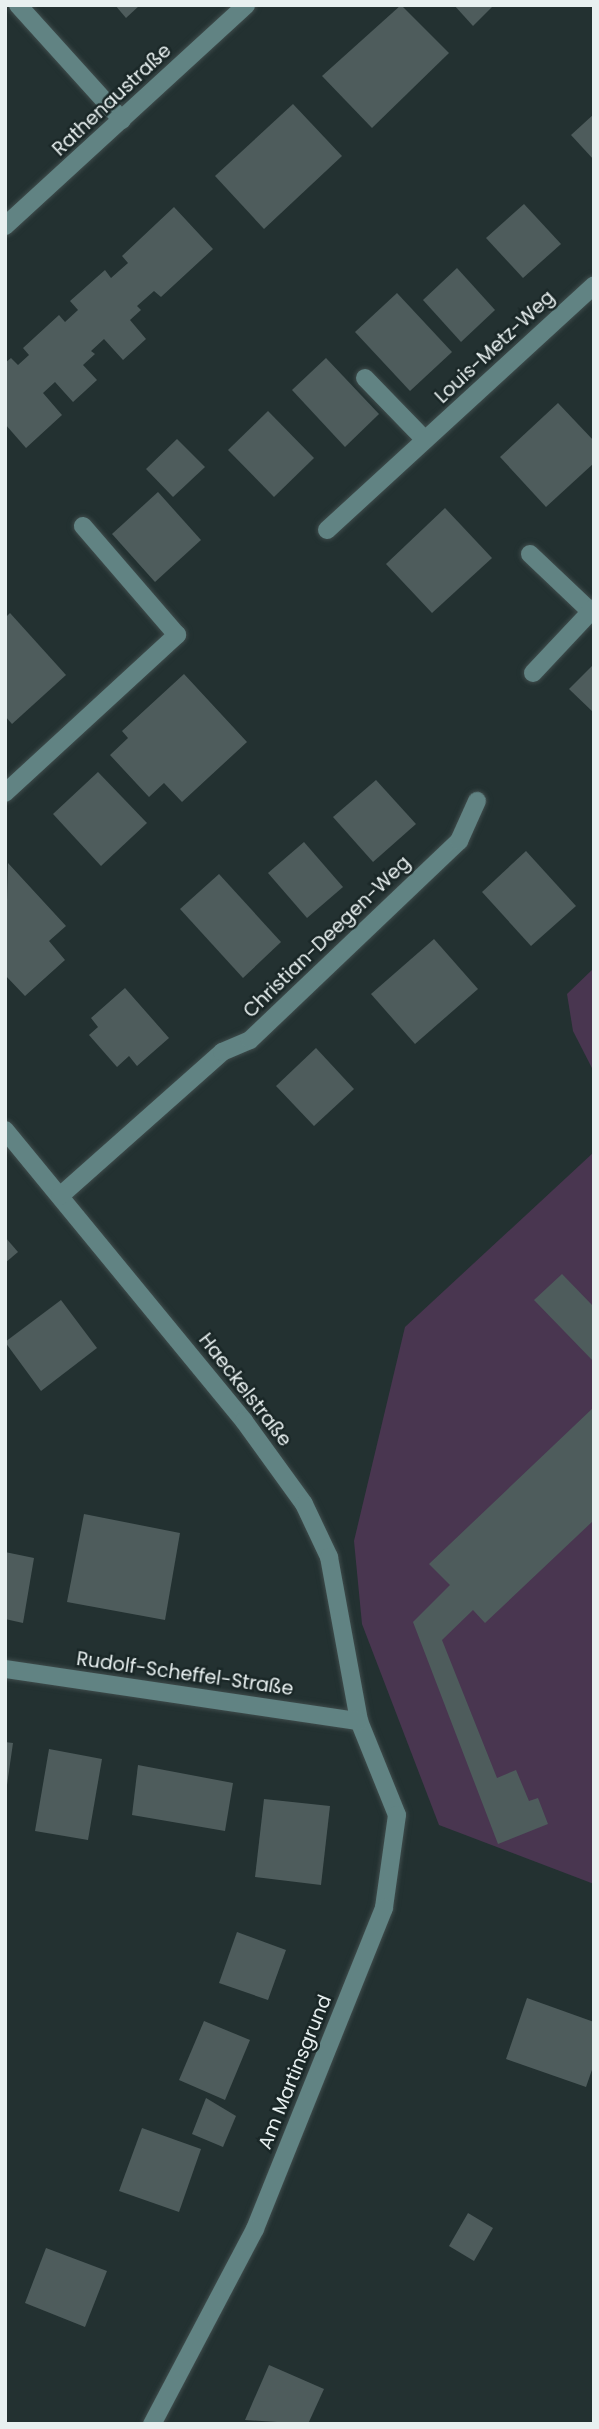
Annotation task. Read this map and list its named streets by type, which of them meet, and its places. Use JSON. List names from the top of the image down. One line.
{"streets":{"street":["Rathenaustraße","Louis-Metz-Weg","Christian-Deegen-Weg","Haeckelstraße","Rudolf-Scheffel-Straße","Am Martinsgrund"]},"crossings":[["Christian-Deegen-Weg","Haeckelstraße"],["Haeckelstraße","Rudolf-Scheffel-Straße"],["Haeckelstraße","Am Martinsgrund"],["Rudolf-Scheffel-Straße","Am Martinsgrund"]]}
